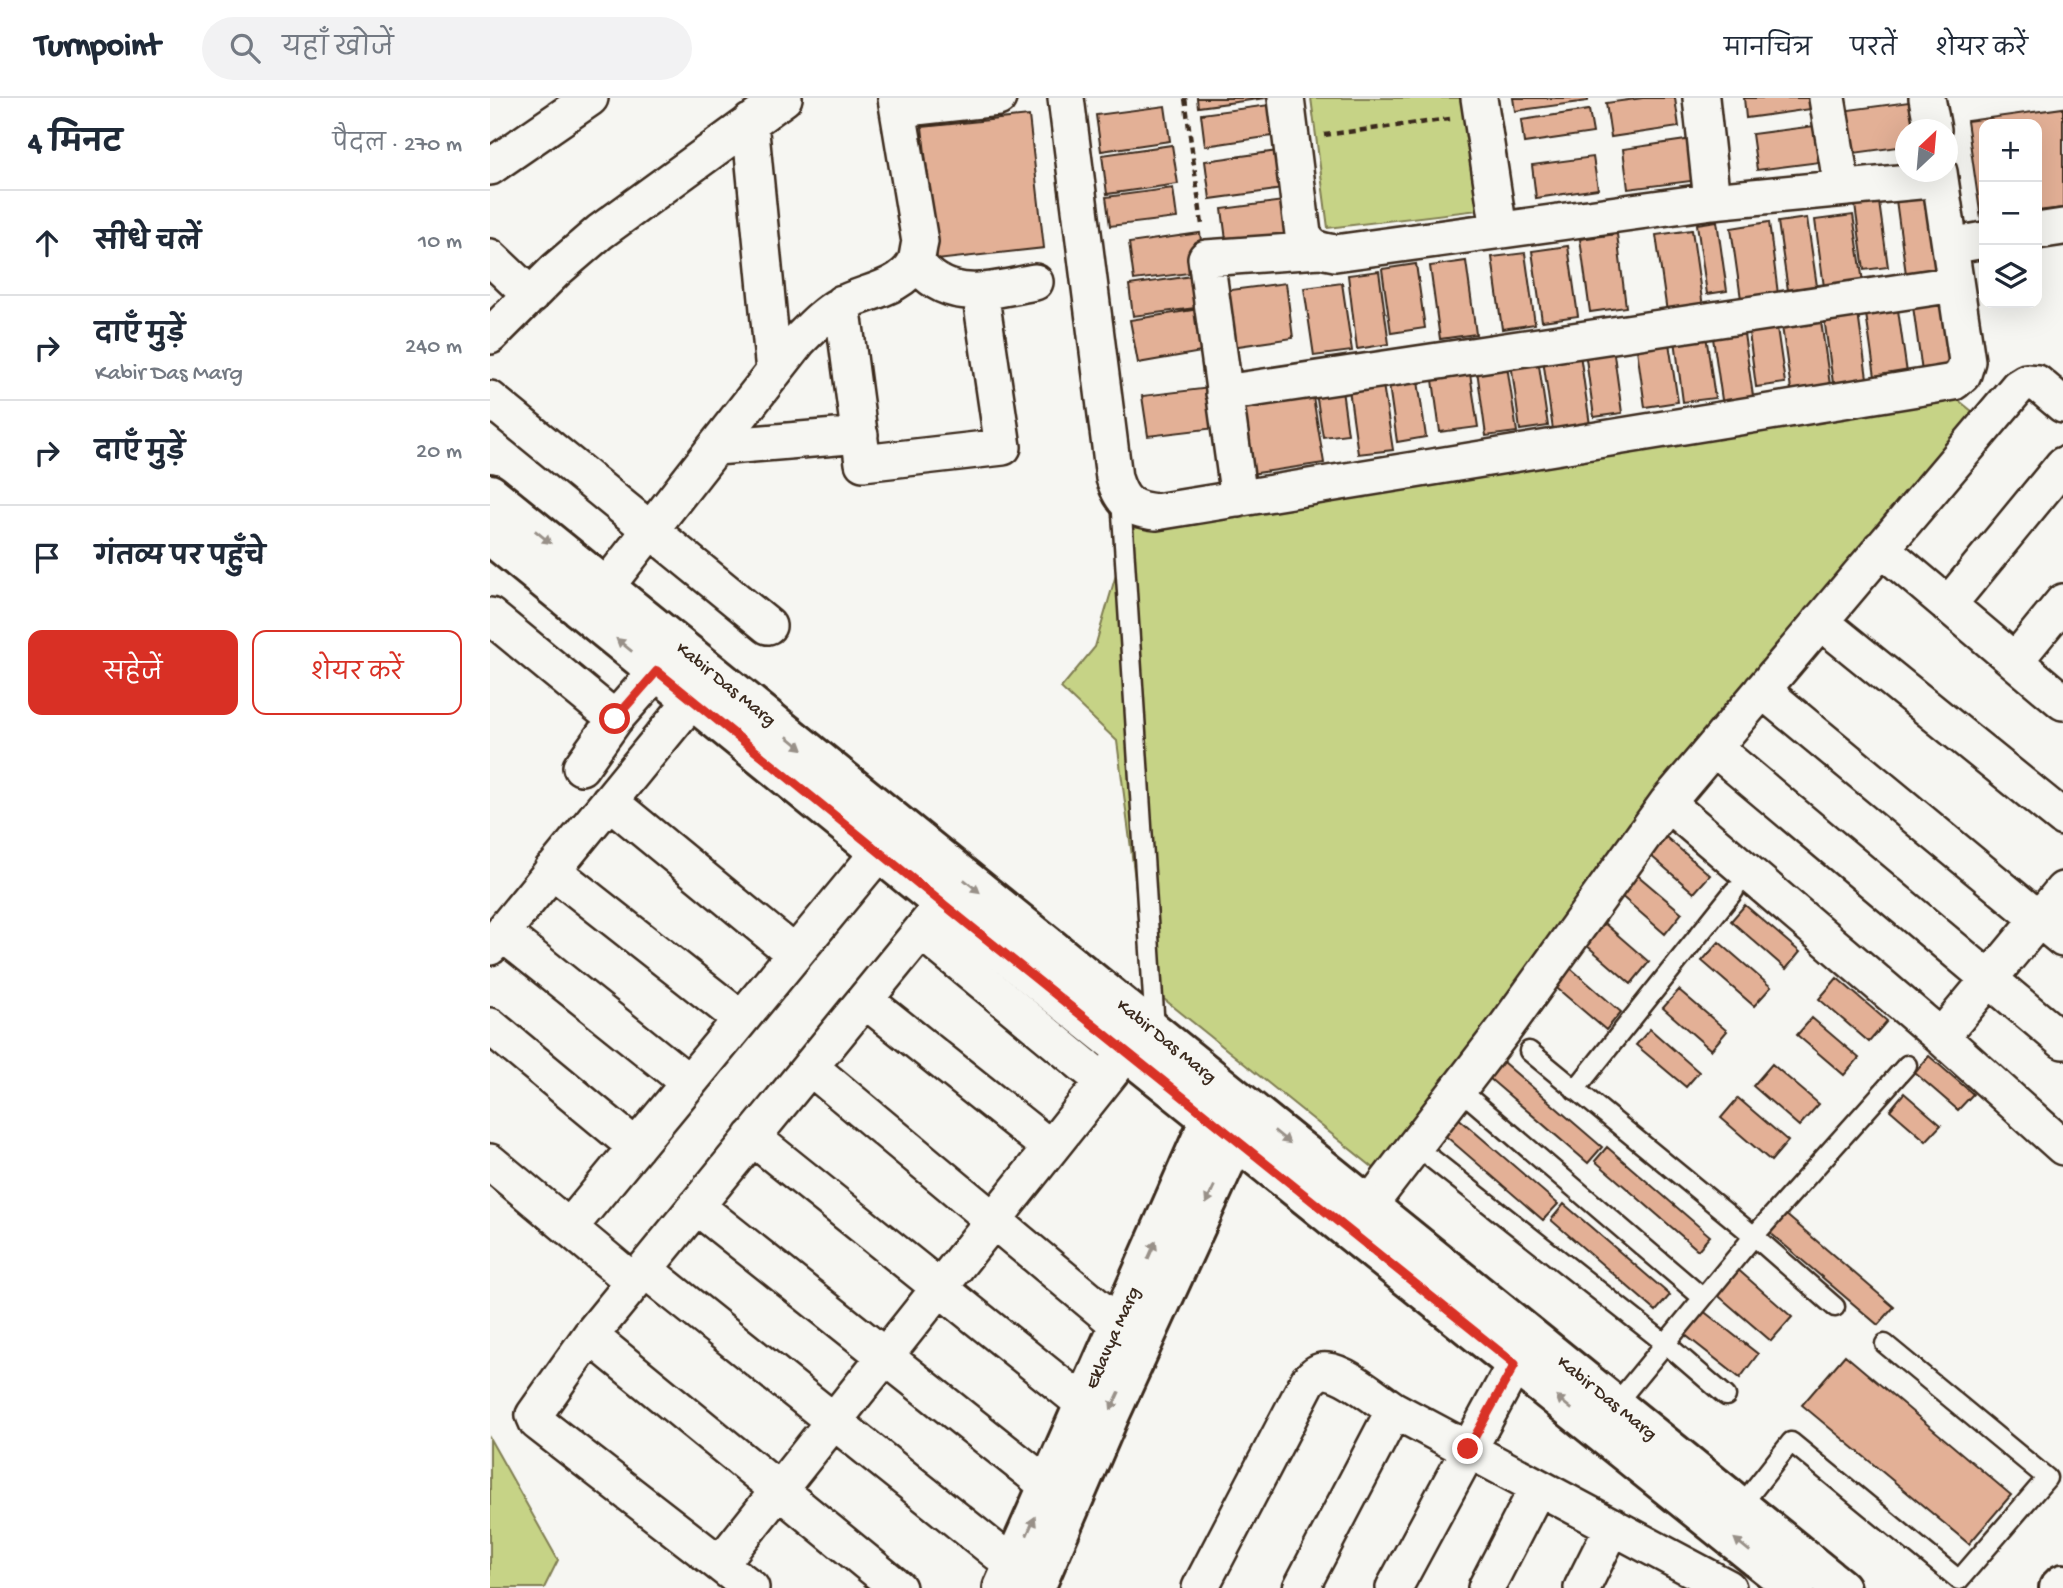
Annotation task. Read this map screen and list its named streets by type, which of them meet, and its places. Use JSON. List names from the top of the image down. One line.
{"streets":{"street":["Kabir Das Marg","Eklavya Marg"]},"crossings":[["Kabir Das Marg","Eklavya Marg"]],"north":"top right","page":{"header":"Turnpoint","search":"यहाँ खोजें","nav":["मानचित्र","परतें","शेयर करें"],"heading":["4 मिनट","पैदल · 270 m"],"map_buttons":["+","−"],"list":[["सीधे चलें","10 m"],["दाएँ मुड़ें","Kabir Das Marg","240 m"],["दाएँ मुड़ें","20 m"],"गंतव्य पर पहुँचे"],"buttons":["सहेजें","शेयर करें"]}}
